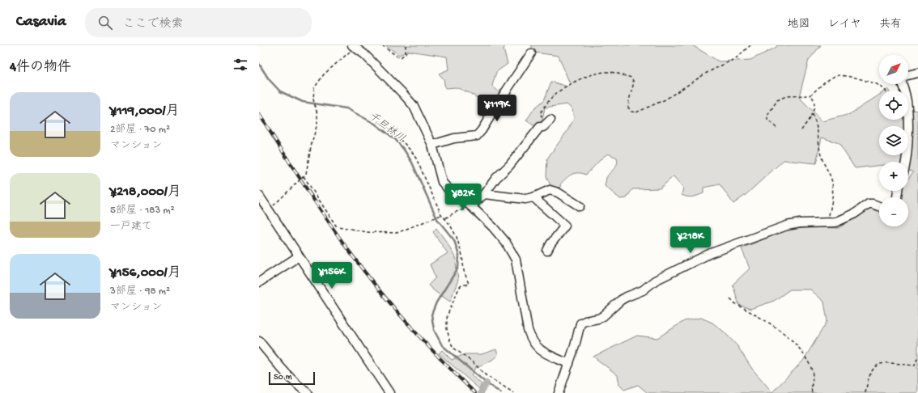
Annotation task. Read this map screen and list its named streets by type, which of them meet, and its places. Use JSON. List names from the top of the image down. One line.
{"water":["千旦林川"],"scale_bar":"50 m","north":"top right","page":{"header":"Casavia","search":"ここで検索","nav":["地図","レイヤ","共有"],"heading":"4件の物件","map_buttons":["+","−"],"list":[{"name":"¥119,000/月","note":"2部屋 · 70 m² · マンション"},{"name":"¥218,000/月","note":"5部屋 · 183 m² · 一戸建て"},{"name":"¥156,000/月","note":"3部屋 · 98 m² · マンション"}],"price":["¥119K","¥82K","¥218K","¥156K"],"scale":"50 m"}}
